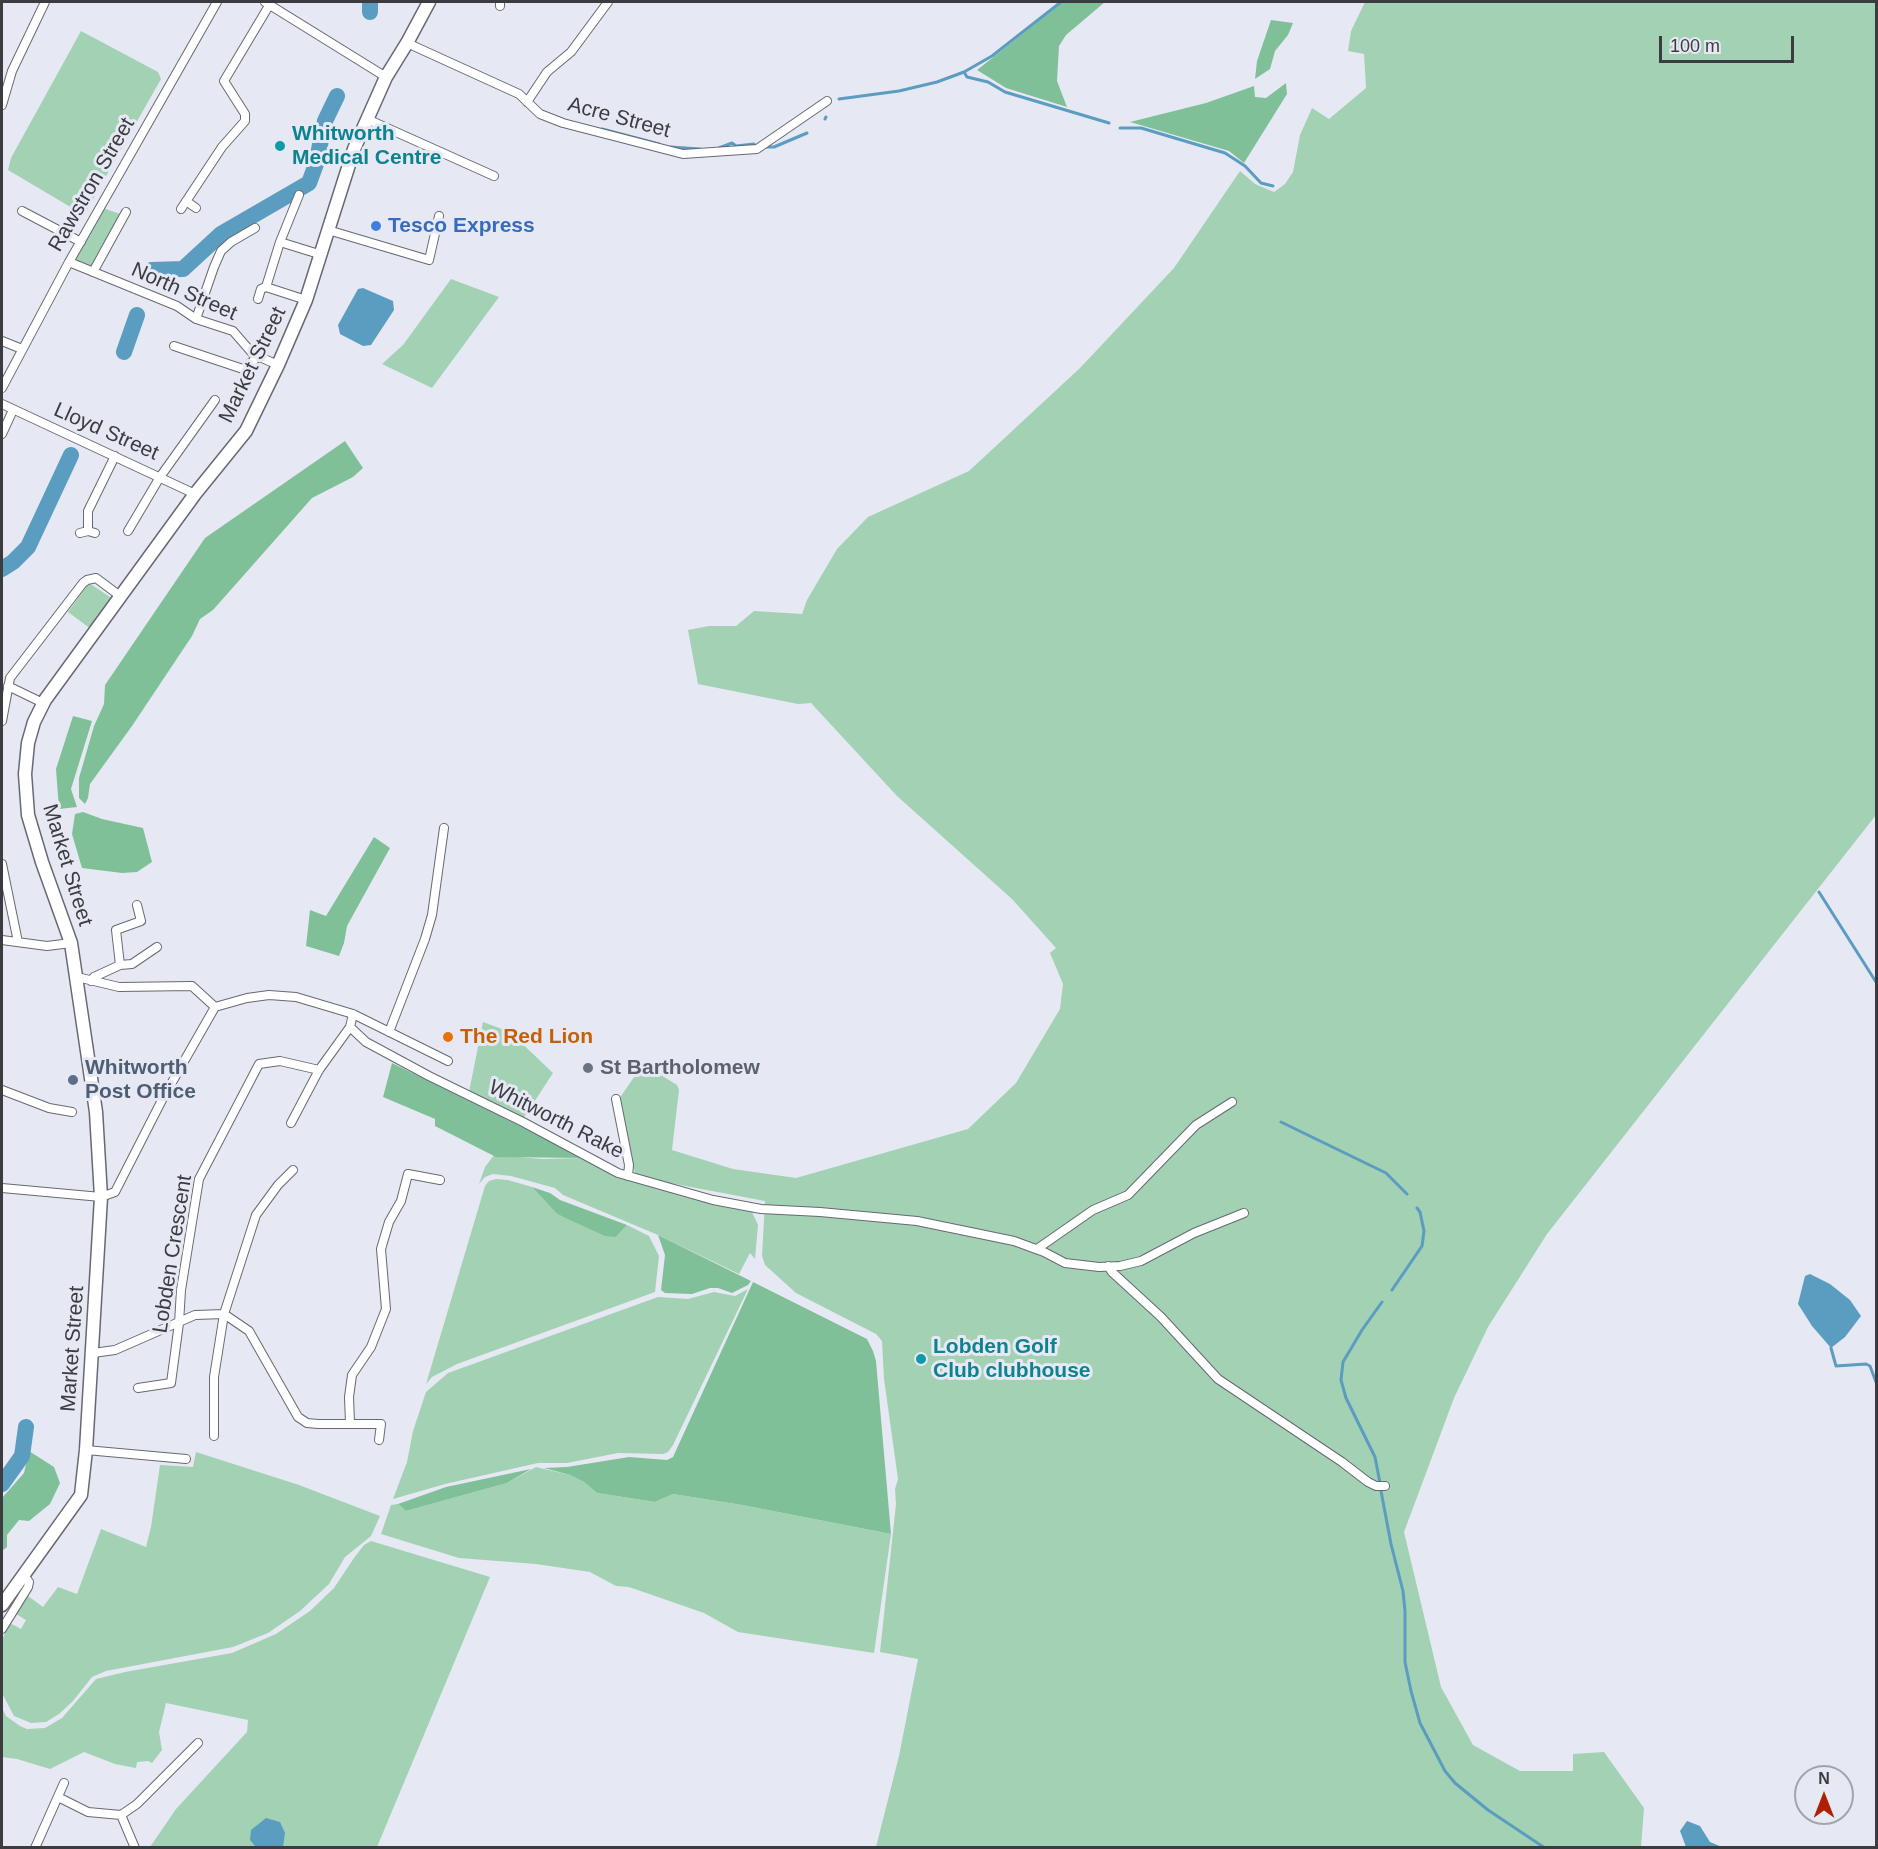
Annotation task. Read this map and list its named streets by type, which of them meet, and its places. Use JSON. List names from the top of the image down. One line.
{"streets":{"main road":["Market Street"],"street":["Acre Street","Rawstron Street","North Street","Lloyd Street","Whitworth Rake","Lobden Crescent"]},"crossings":[["Acre Street","Market Street"],["Rawstron Street","North Street"],["North Street","Market Street"],["Market Street","Lloyd Street"]],"places":["Whitworth Medical Centre","Tesco Express","The Red Lion","St Bartholomew","Whitworth Post Office","Lobden Golf Club clubhouse"],"scale_bar":"100 m","north":"top"}
